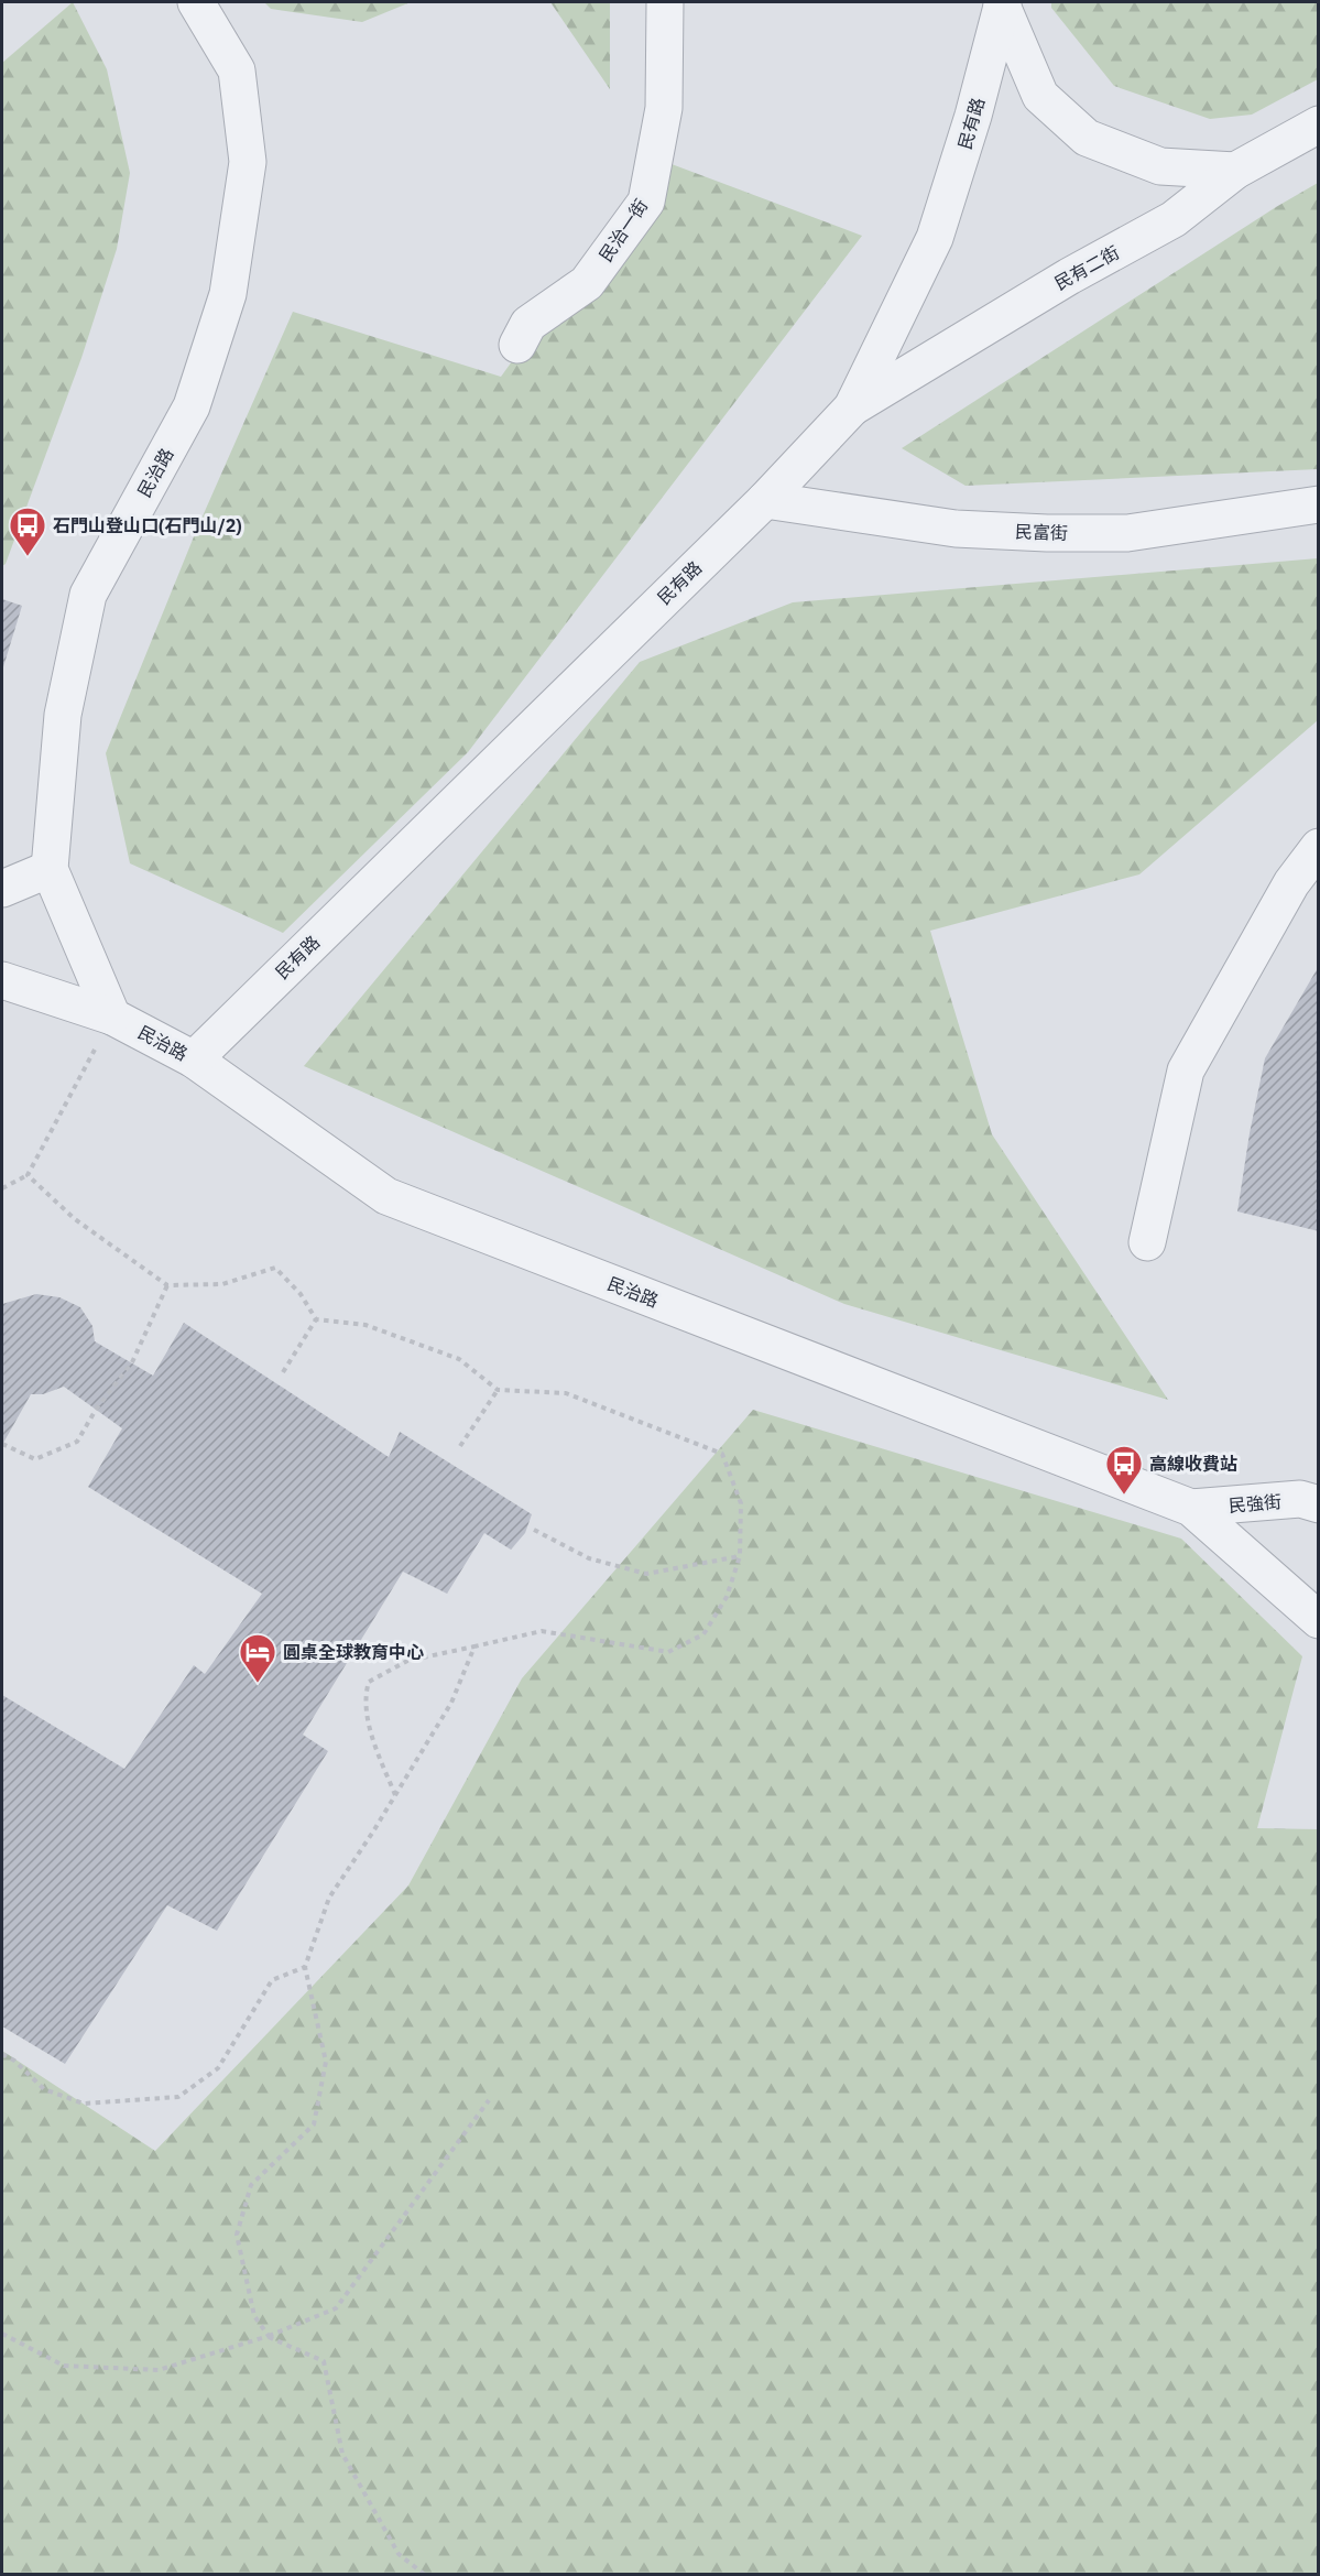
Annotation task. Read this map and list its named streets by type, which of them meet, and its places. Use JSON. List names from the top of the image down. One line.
{"streets":{"street":["民有路","民治一街","民有二街","民治路","民富街","民強街"]},"crossings":[["民有路","民有二街"],["民有路","民治路"],["民有路","民富街"],["民治路","民強街"]],"places":{"bus stop":["石門山登山口(石門山/2)","高線收費站"],"hotel":["圓桌全球教育中心"]}}
